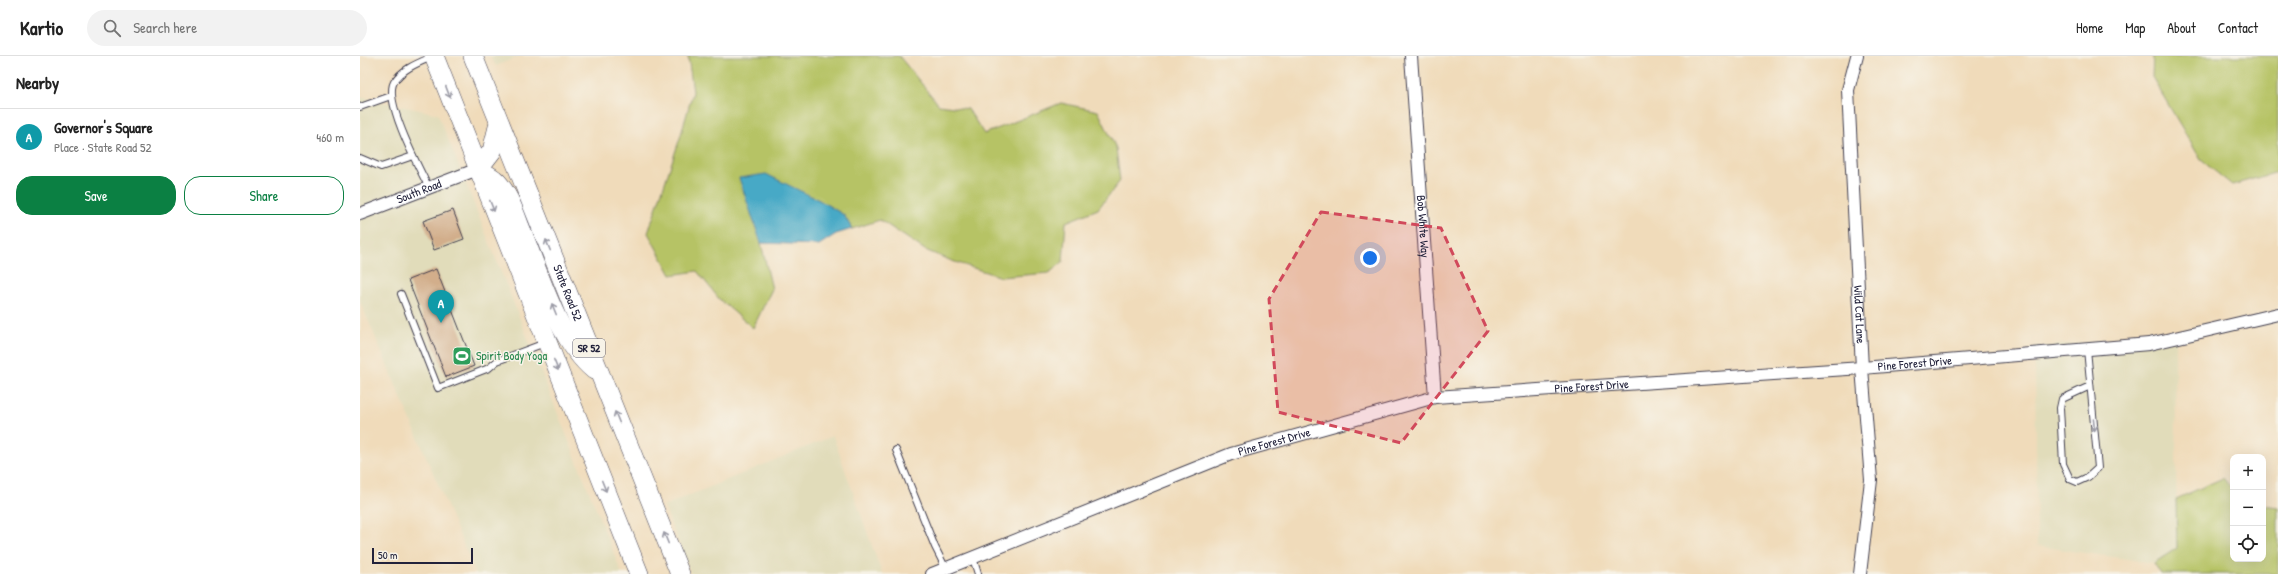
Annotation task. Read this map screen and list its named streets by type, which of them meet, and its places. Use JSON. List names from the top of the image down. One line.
{"streets":{"main road":["State Road 52","SR 52"],"street":["South Road","Bob White Way","Wild Cat Lane","Pine Forest Drive"]},"crossings":[["Bob White Way","Pine Forest Drive"],["Wild Cat Lane","Pine Forest Drive"]],"places":{"sports":["Spirit Body Yoga"]},"scale_bar":"50 m","page":{"header":"Kartio","search":"Search here","nav":["Home","Map","About","Contact"],"heading":"Nearby","list":[{"mark":"A","name":"Governor's Square","note":"Place · State Road 52","value":"460 m"}],"buttons":["Save","Share"],"pins":"A","map_buttons":["+","−"],"scale":"50 m"}}
